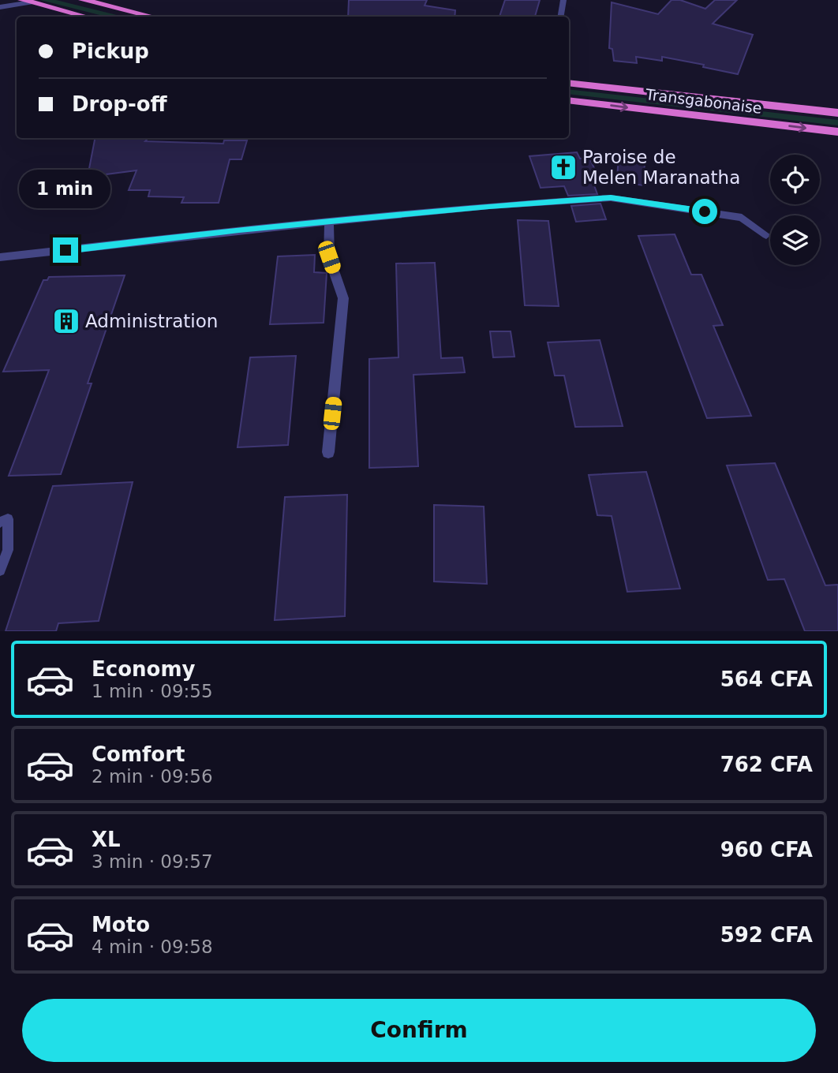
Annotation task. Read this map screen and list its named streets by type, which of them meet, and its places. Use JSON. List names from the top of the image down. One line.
{"streets":{"highway":["Transgabonaise"]},"places":{"church":["Paroise de Melen Maranatha"],"building":["Administration"]},"page":{"banner":["Pickup","Drop-off"],"bubble":"1 min","list":[{"name":"Economy","note":"1 min · 09:55","value":"564 CFA"},{"name":"Comfort","note":"2 min · 09:56","value":"762 CFA"},{"name":"XL","note":"3 min · 09:57","value":"960 CFA"},{"name":"Moto","note":"4 min · 09:58","value":"592 CFA"}],"buttons":"Confirm"}}
